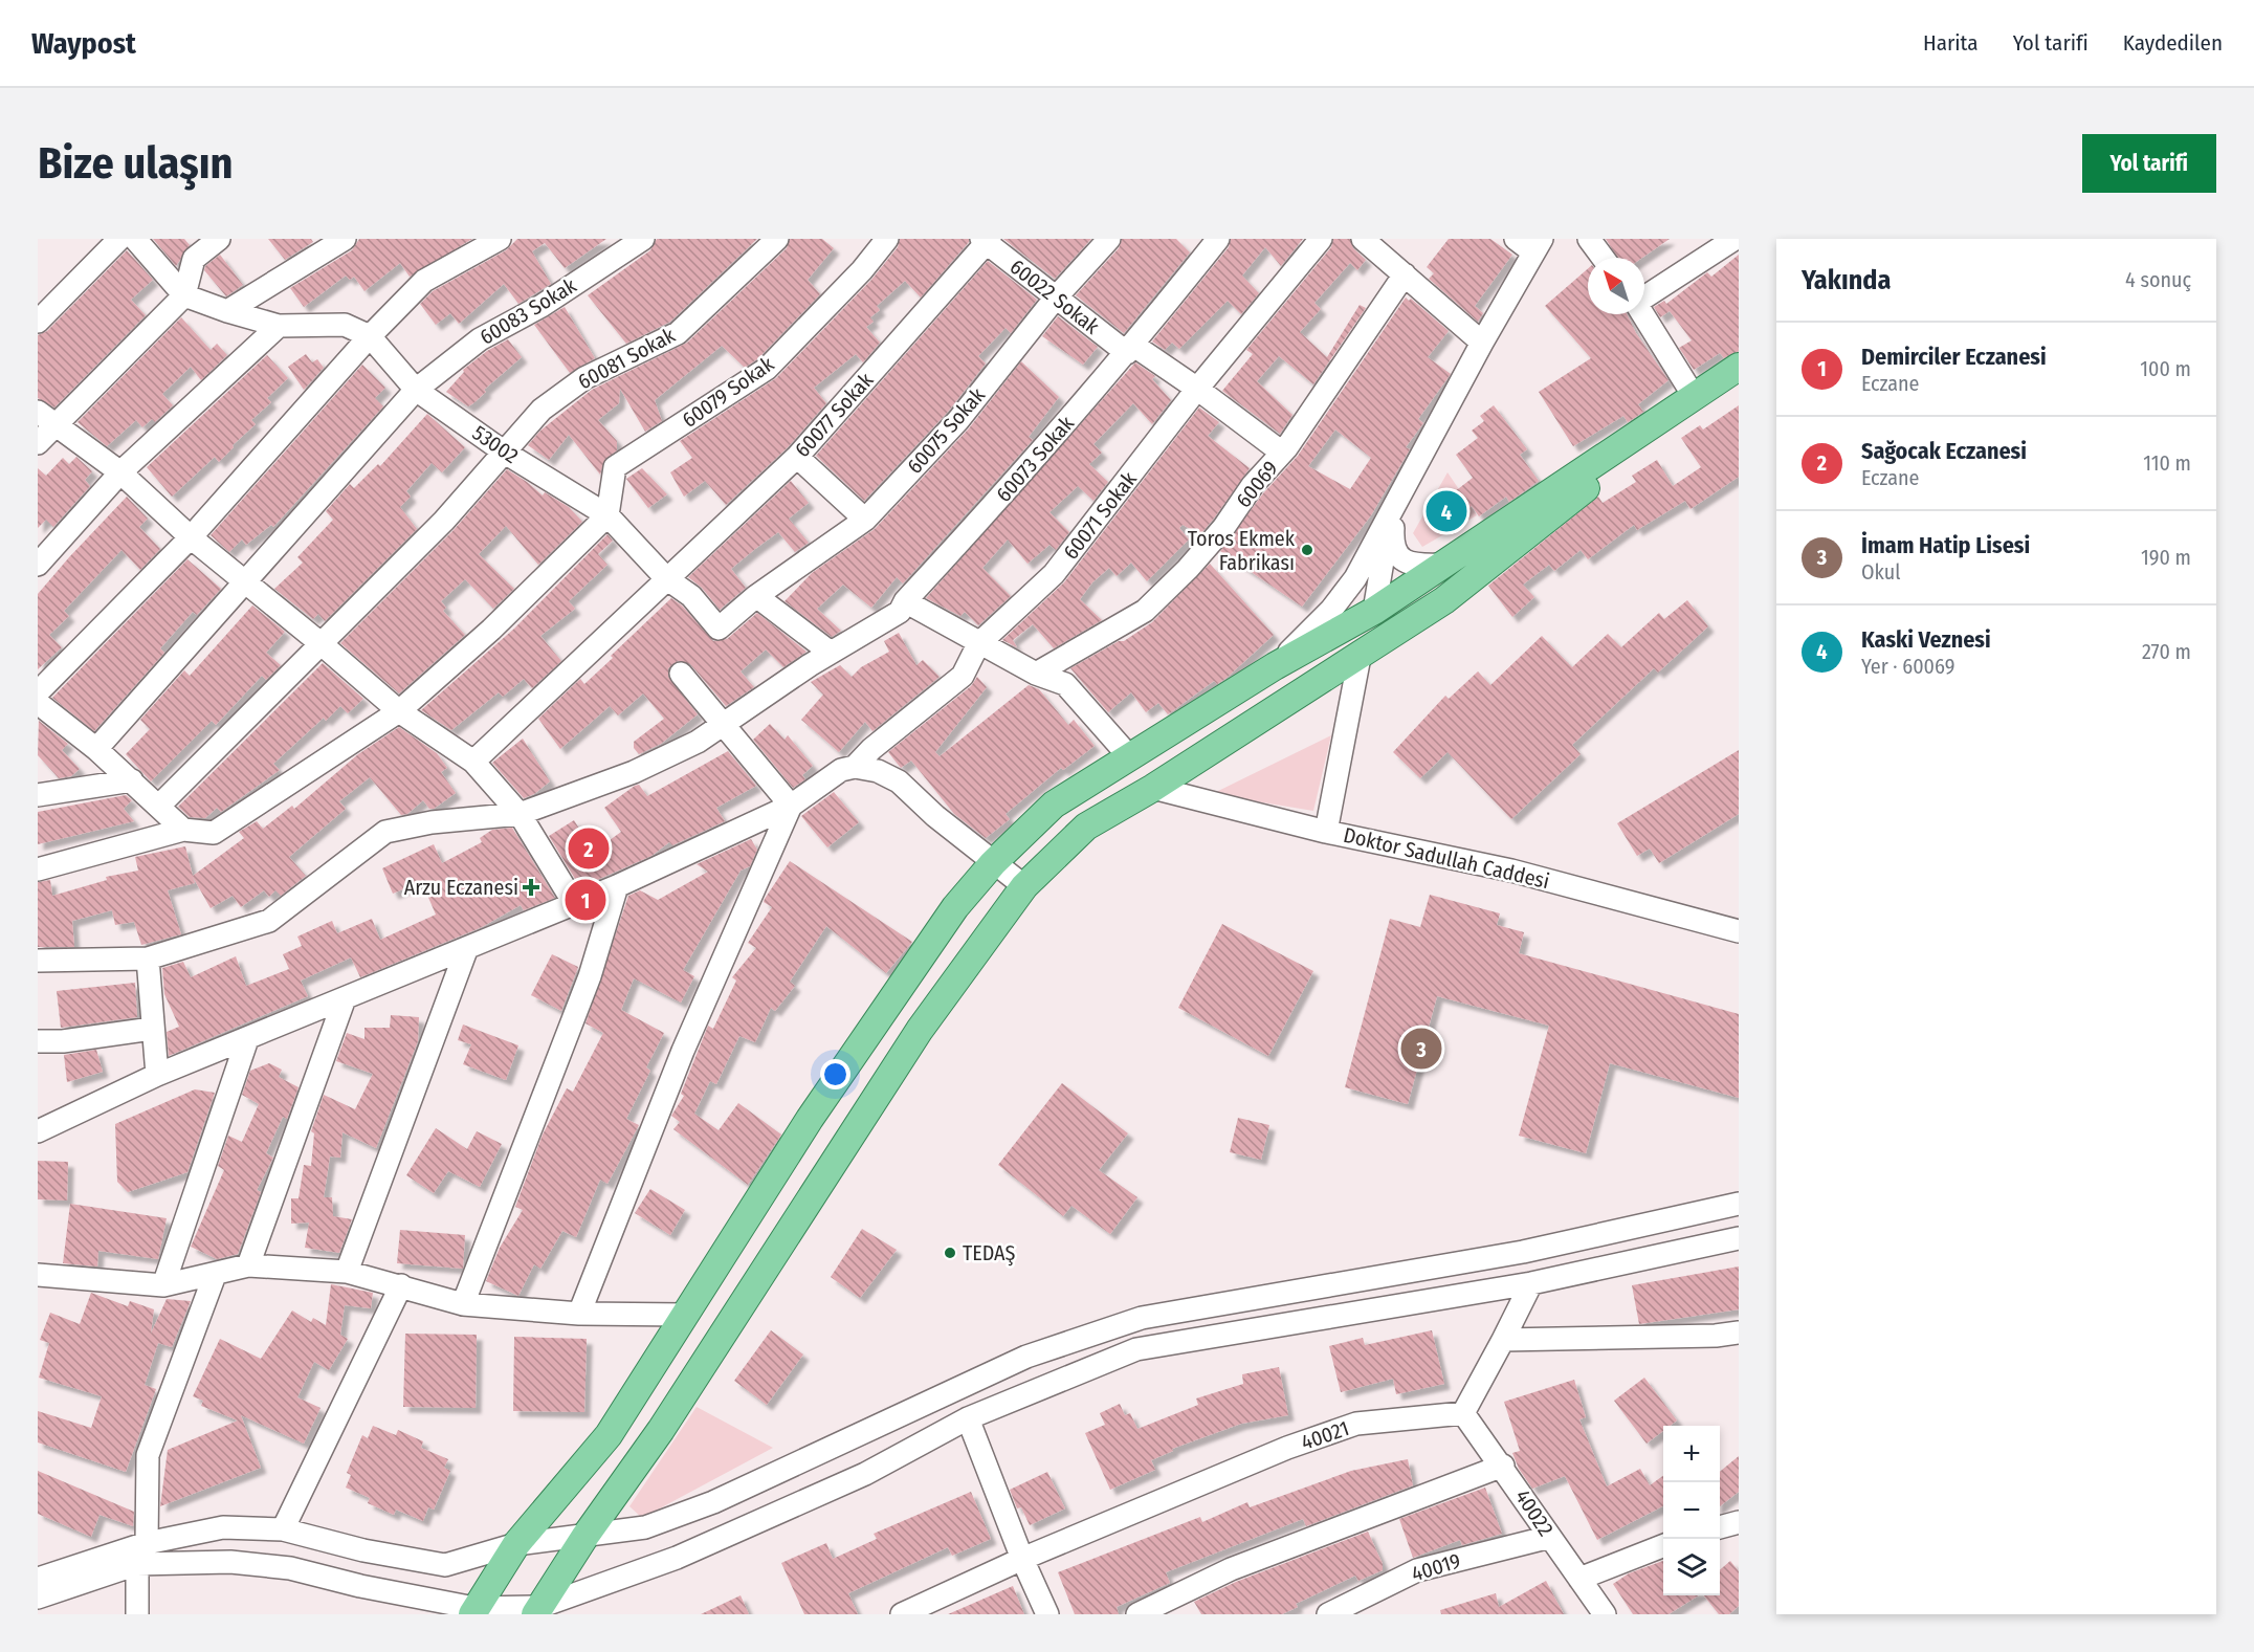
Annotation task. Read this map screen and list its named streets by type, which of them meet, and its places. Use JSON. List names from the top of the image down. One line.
{"streets":{"street":["60022 Sokak","60083 Sokak","60081 Sokak","60079 Sokak","60077 Sokak","60075 Sokak","53002","60073 Sokak","60069","60071 Sokak","Doktor Sadullah Caddesi","40021","40022","40019"]},"crossings":[["60022 Sokak","60077 Sokak"],["60022 Sokak","60075 Sokak"],["60022 Sokak","60073 Sokak"],["60022 Sokak","60069"],["60022 Sokak","60071 Sokak"],["60083 Sokak","53002"],["60081 Sokak","53002"],["60079 Sokak","53002"],["60077 Sokak","53002"],["60075 Sokak","53002"],["40021","40022"],["40022","40019"]],"places":{"other":["Toros Ekmek Fabrikası","TEDAŞ"],"health":["Arzu Eczanesi"]},"north":"top left","page":{"header":"Waypost","nav":["Harita","Yol tarifi","Kaydedilen"],"buttons":"Yol tarifi","title":"Bize ulaşın","heading":["Yakında","4 sonuç"],"list":[{"mark":"1","name":"Demirciler Eczanesi","note":"Eczane","value":"100 m"},{"mark":"2","name":"Sağocak Eczanesi","note":"Eczane","value":"110 m"},{"mark":"3","name":"İmam Hatip Lisesi","note":"Okul","value":"190 m"},{"mark":"4","name":"Kaski Veznesi","note":"Yer · 60069","value":"270 m"}],"pins":["4","2","1","3"],"map_buttons":["+","−"]}}
